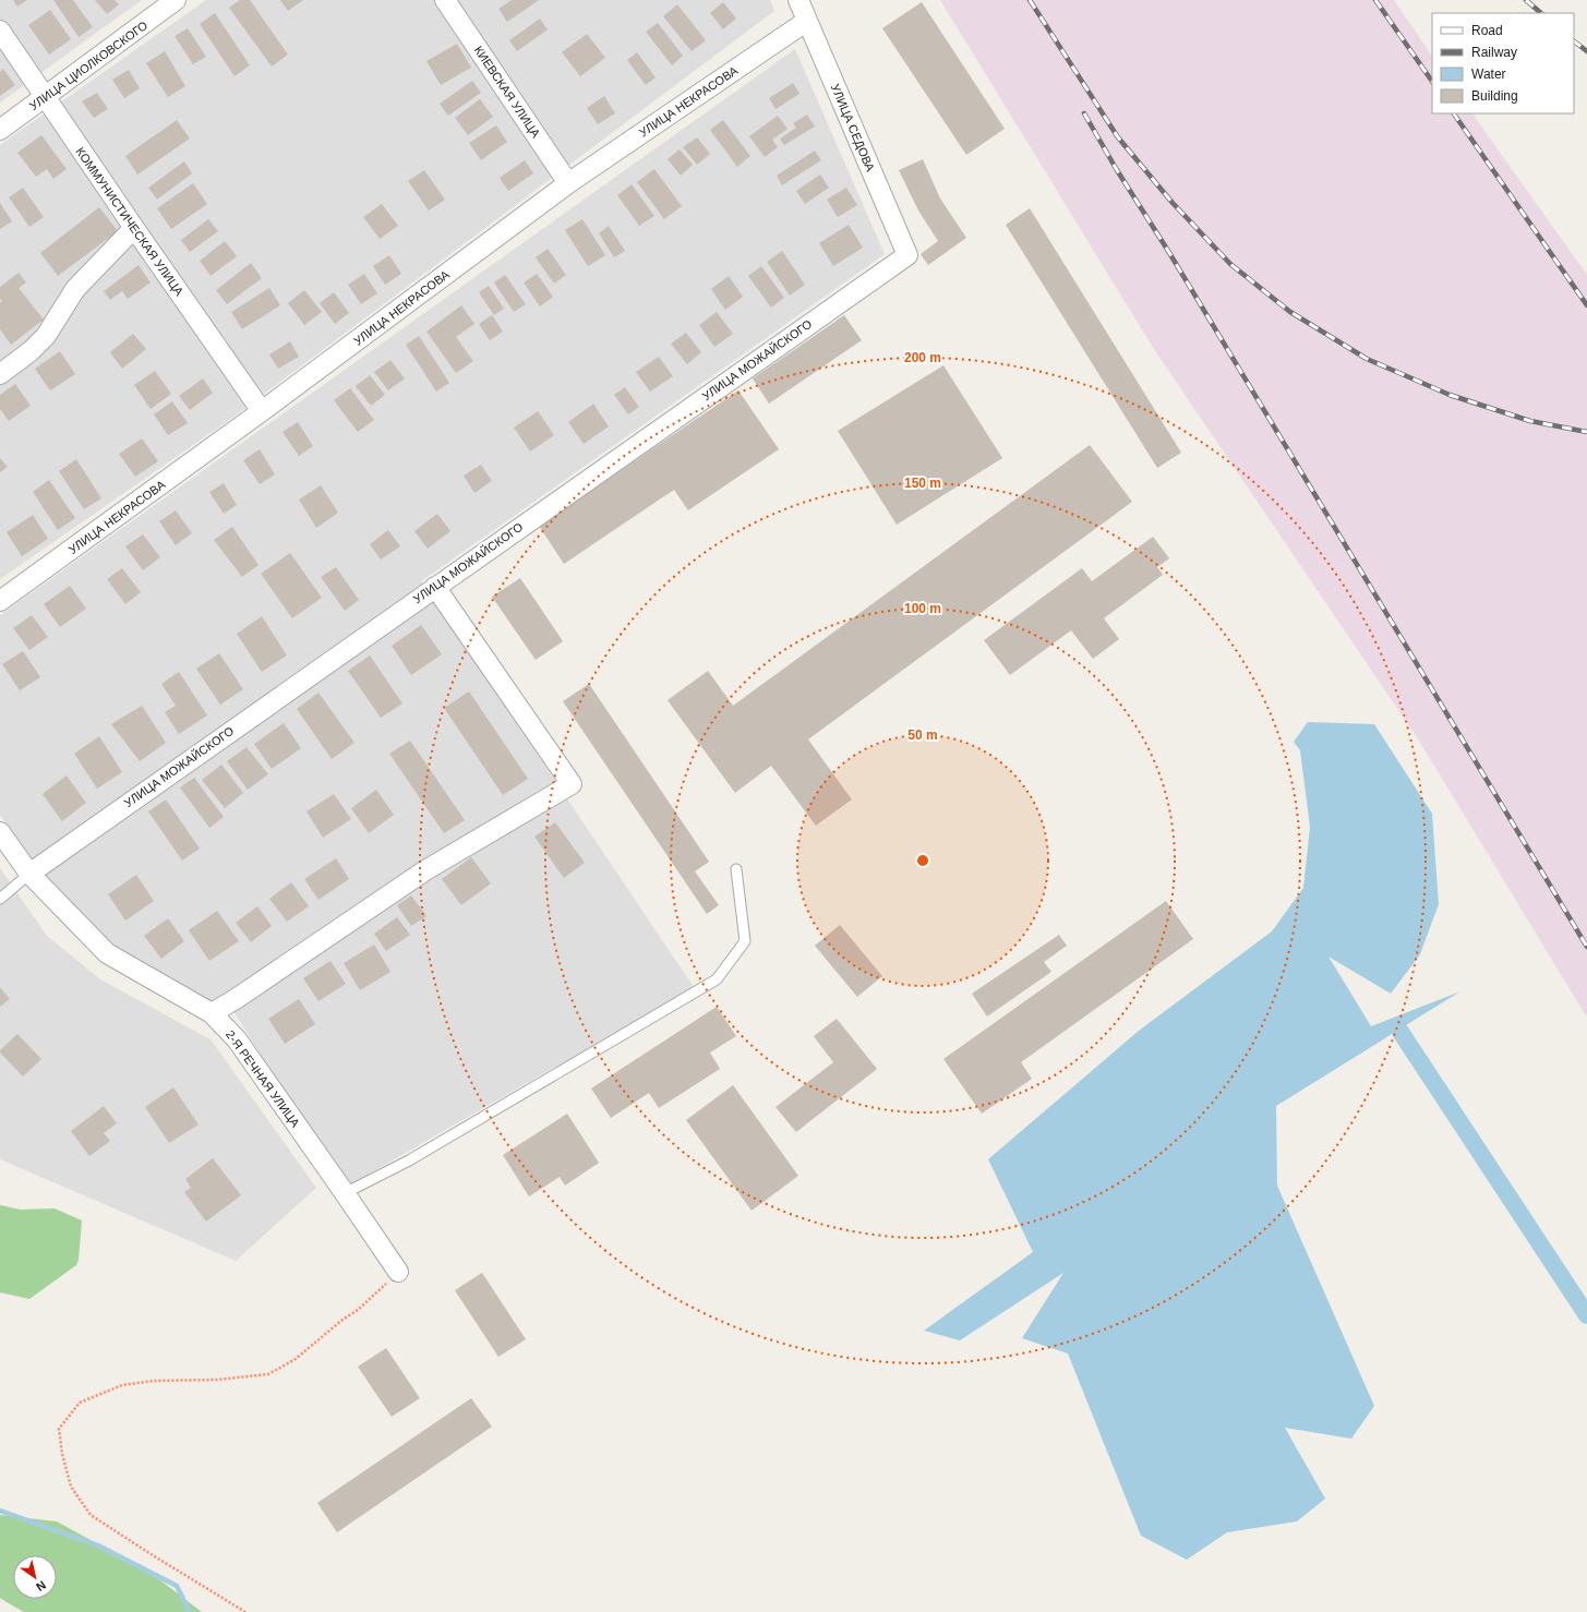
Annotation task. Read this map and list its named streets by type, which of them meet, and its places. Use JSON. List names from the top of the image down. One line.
{"streets":{"street":["УЛИЦА ЦИОЛКОВСКОГО","КИЕВСКАЯ УЛИЦА","УЛИЦА НЕКРАСОВА","УЛИЦА СЕДОВА","КОММУНИСТИЧЕСКАЯ УЛИЦА","УЛИЦА МОЖАЙСКОГО","2-Я РЕЧНАЯ УЛИЦА"]},"crossings":[["УЛИЦА ЦИОЛКОВСКОГО","КОММУНИСТИЧЕСКАЯ УЛИЦА"],["КИЕВСКАЯ УЛИЦА","УЛИЦА НЕКРАСОВА"],["УЛИЦА НЕКРАСОВА","УЛИЦА СЕДОВА"],["УЛИЦА НЕКРАСОВА","КОММУНИСТИЧЕСКАЯ УЛИЦА"],["УЛИЦА СЕДОВА","УЛИЦА МОЖАЙСКОГО"],["УЛИЦА МОЖАЙСКОГО","2-Я РЕЧНАЯ УЛИЦА"]],"legend":["Road","Railway","Water","Building"],"north":"bottom right","rings":["200 m","150 m","100 m","50 m"]}
